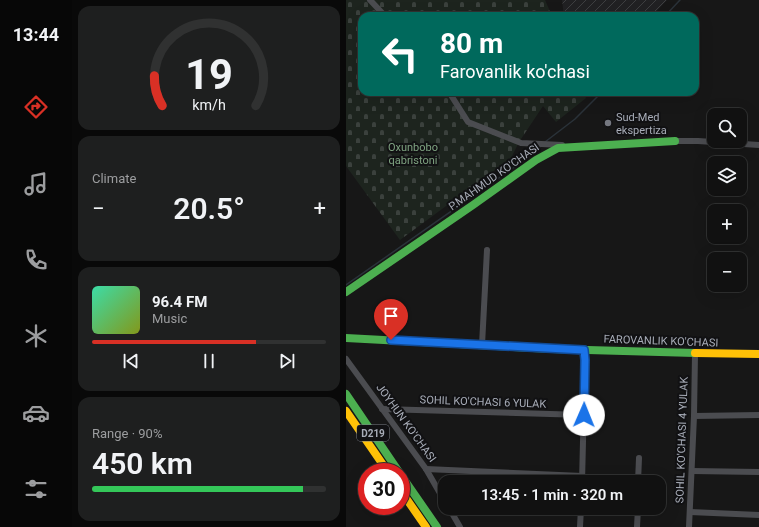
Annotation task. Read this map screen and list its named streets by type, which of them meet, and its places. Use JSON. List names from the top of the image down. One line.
{"streets":{"street":["P.MAHMUD KO'CHASI","FAROVANLIK KO'CHASI","SOHIL KO'CHASI 6 YULAK","JOYHUN KO'CHASI","D219","SOHIL KO'CHASI 4 YULAK"]},"crossings":[["FAROVANLIK KO'CHASI","SOHIL KO'CHASI 4 YULAK"],["SOHIL KO'CHASI 6 YULAK","JOYHUN KO'CHASI"]],"parks":["Oxunbobo qabristoni"],"places":["Sud-Med ekspertiza"],"page":{"tabs":"13:44","turn":["80 m","Farovanlik ko'chasi"],"map_buttons":["+","−"],"tile":["Climate",["Range · 90%","450 km"]],"heat":["−","20.5°","+"],"song":["96.4 FM","Music"],"limit":"30","trip":"13:45 · 1 min · 320 m","gauge":["19","km/h"]}}
